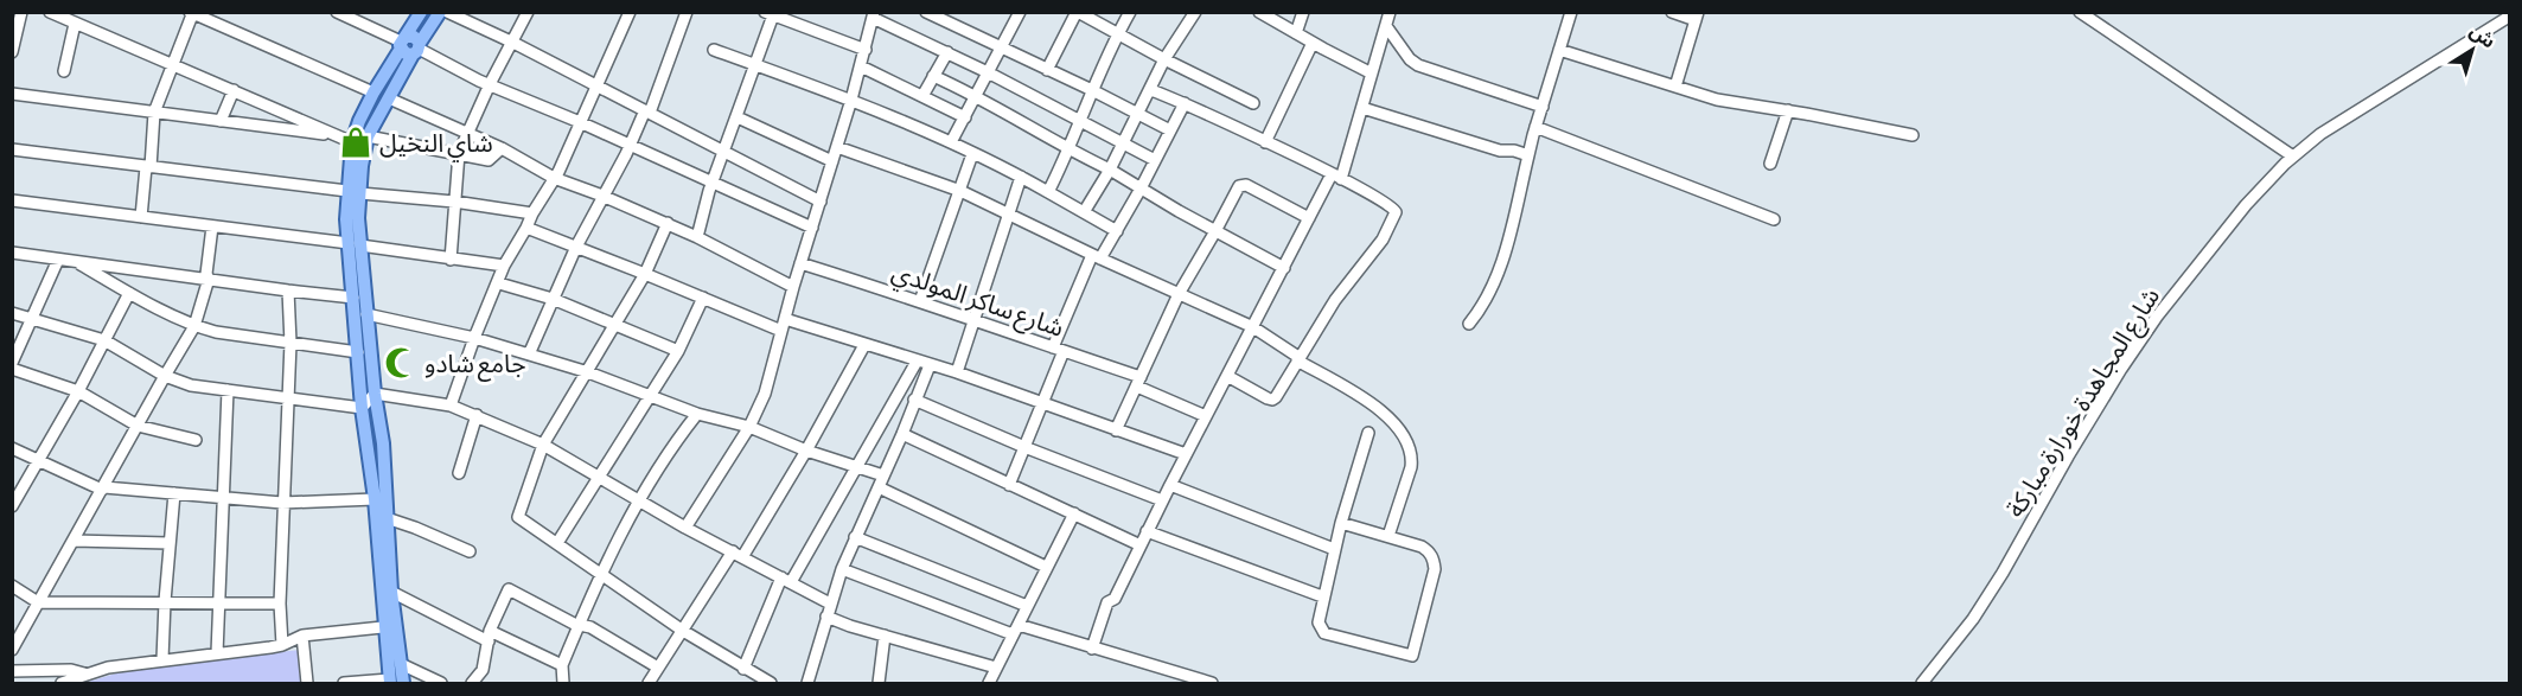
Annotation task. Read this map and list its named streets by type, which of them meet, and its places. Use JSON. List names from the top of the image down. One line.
{"streets":{"street":["شارع ساكر المولدي","شارع المجاهدة خورارة مباركة"]},"places":{"shop":["شاي النخيل"],"mosque":["جامع شادو"]},"north":"top right"}
